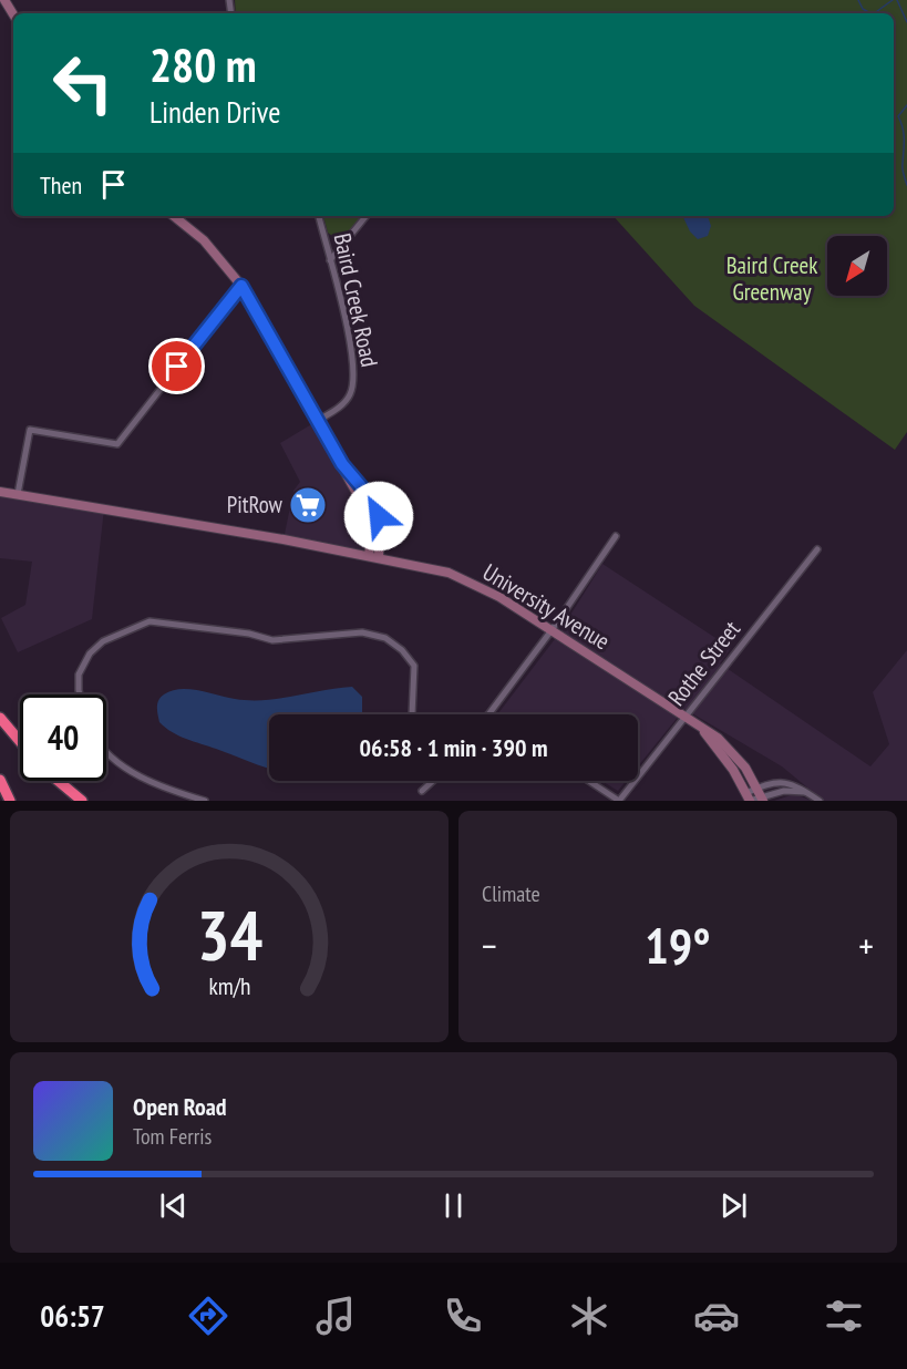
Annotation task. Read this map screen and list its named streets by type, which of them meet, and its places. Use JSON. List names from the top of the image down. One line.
{"streets":{"main road":["University Avenue"],"street":["Baird Creek Road","Rothe Street"]},"crossings":[["University Avenue","Rothe Street"]],"parks":["Baird Creek Greenway"],"places":{"supermarket":["PitRow"]},"north":"bottom left","page":{"turn":["280 m","Linden Drive"],"then":"Then","limit":"40","trip":"06:58 · 1 min · 390 m","tile":"Climate","heat":["−","19°","+"],"song":["Open Road","Tom Ferris"],"tabs":"06:57","gauge":["34","km/h"]}}
